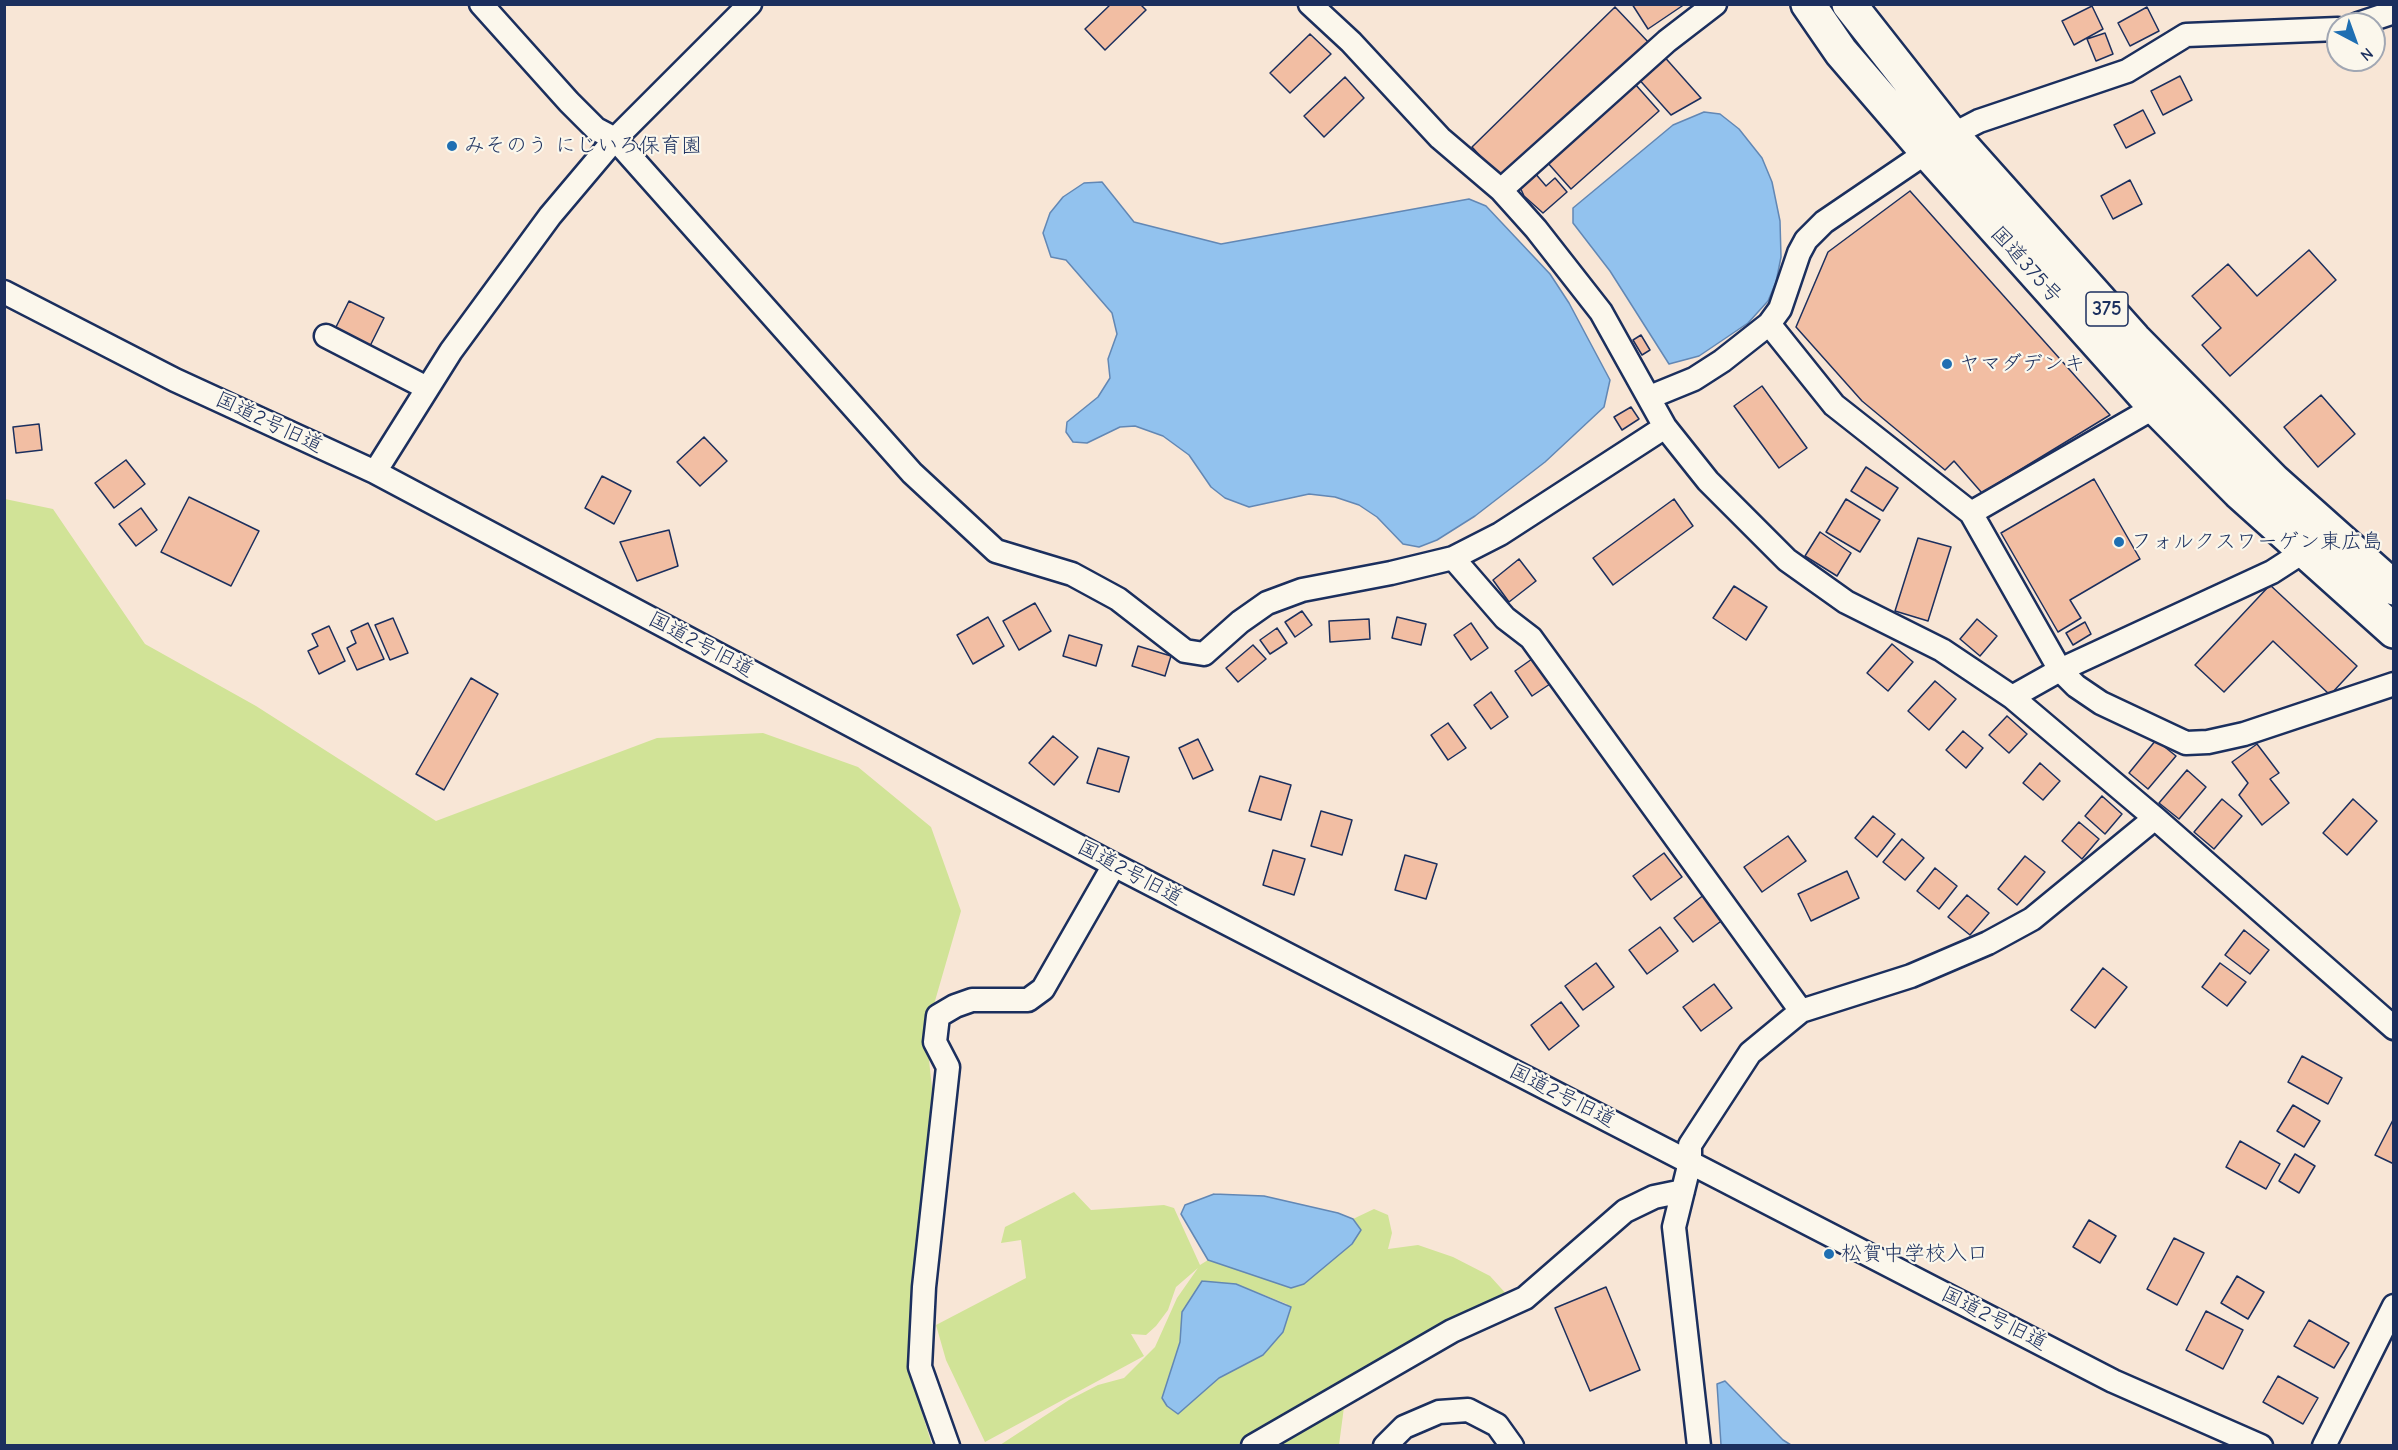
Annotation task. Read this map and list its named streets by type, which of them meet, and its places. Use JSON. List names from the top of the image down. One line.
{"streets":{"highway":["国道375号","375"],"street":["国道2号旧道"]},"places":["みそのう にじいろ保育園","ヤマダデンキ","フォルクスワーゲン東広島","松賀中学校入口"],"north":"bottom right"}
